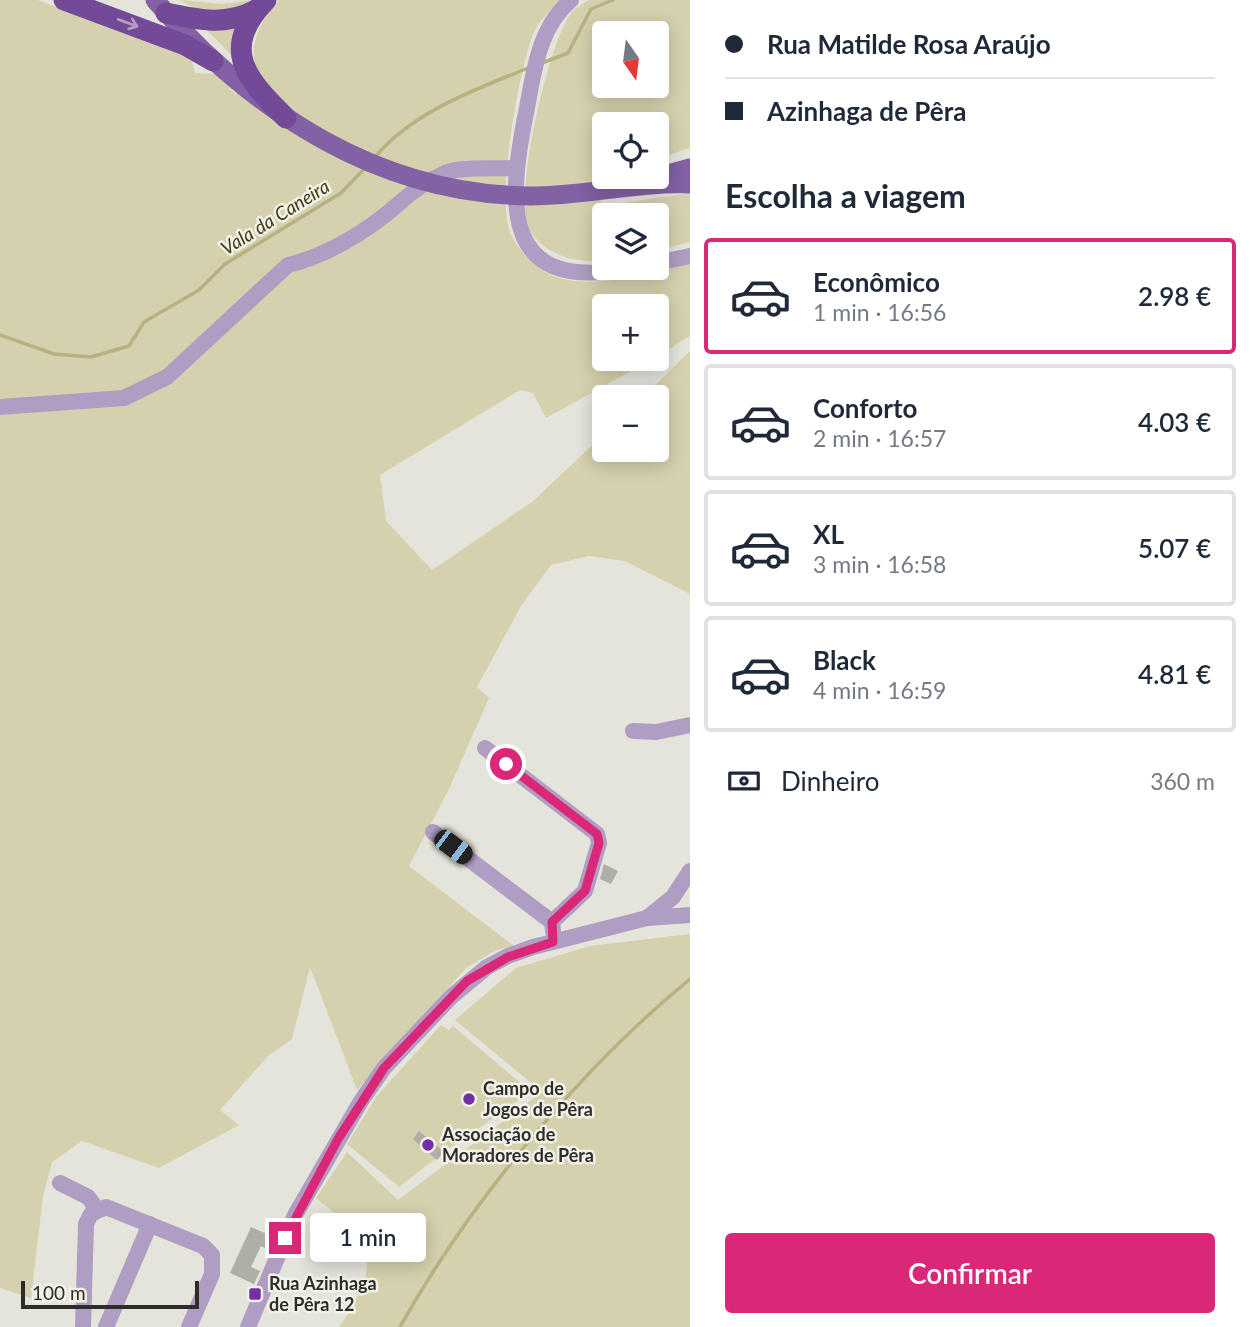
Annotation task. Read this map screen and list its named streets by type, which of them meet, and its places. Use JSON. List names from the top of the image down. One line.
{"water":["Vala da Caneira"],"places":{"other":["Campo de Jogos de Pêra","Associação de Moradores de Pêra"],"transit":["Rua Azinhaga de Pêra 12"]},"scale_bar":"100 m","north":"bottom","page":{"banner":["Rua Matilde Rosa Araújo","Azinhaga de Pêra"],"map_buttons":["+","−"],"heading":"Escolha a viagem","list":[{"name":"Econômico","note":"1 min · 16:56","value":"2.98 €"},{"name":"Conforto","note":"2 min · 16:57","value":"4.03 €"},{"name":"XL","note":"3 min · 16:58","value":"5.07 €"},{"name":"Black","note":"4 min · 16:59","value":"4.81 €"}],"pay":["Dinheiro","360 m"],"bubble":"1 min","buttons":"Confirmar","scale":"100 m"}}
